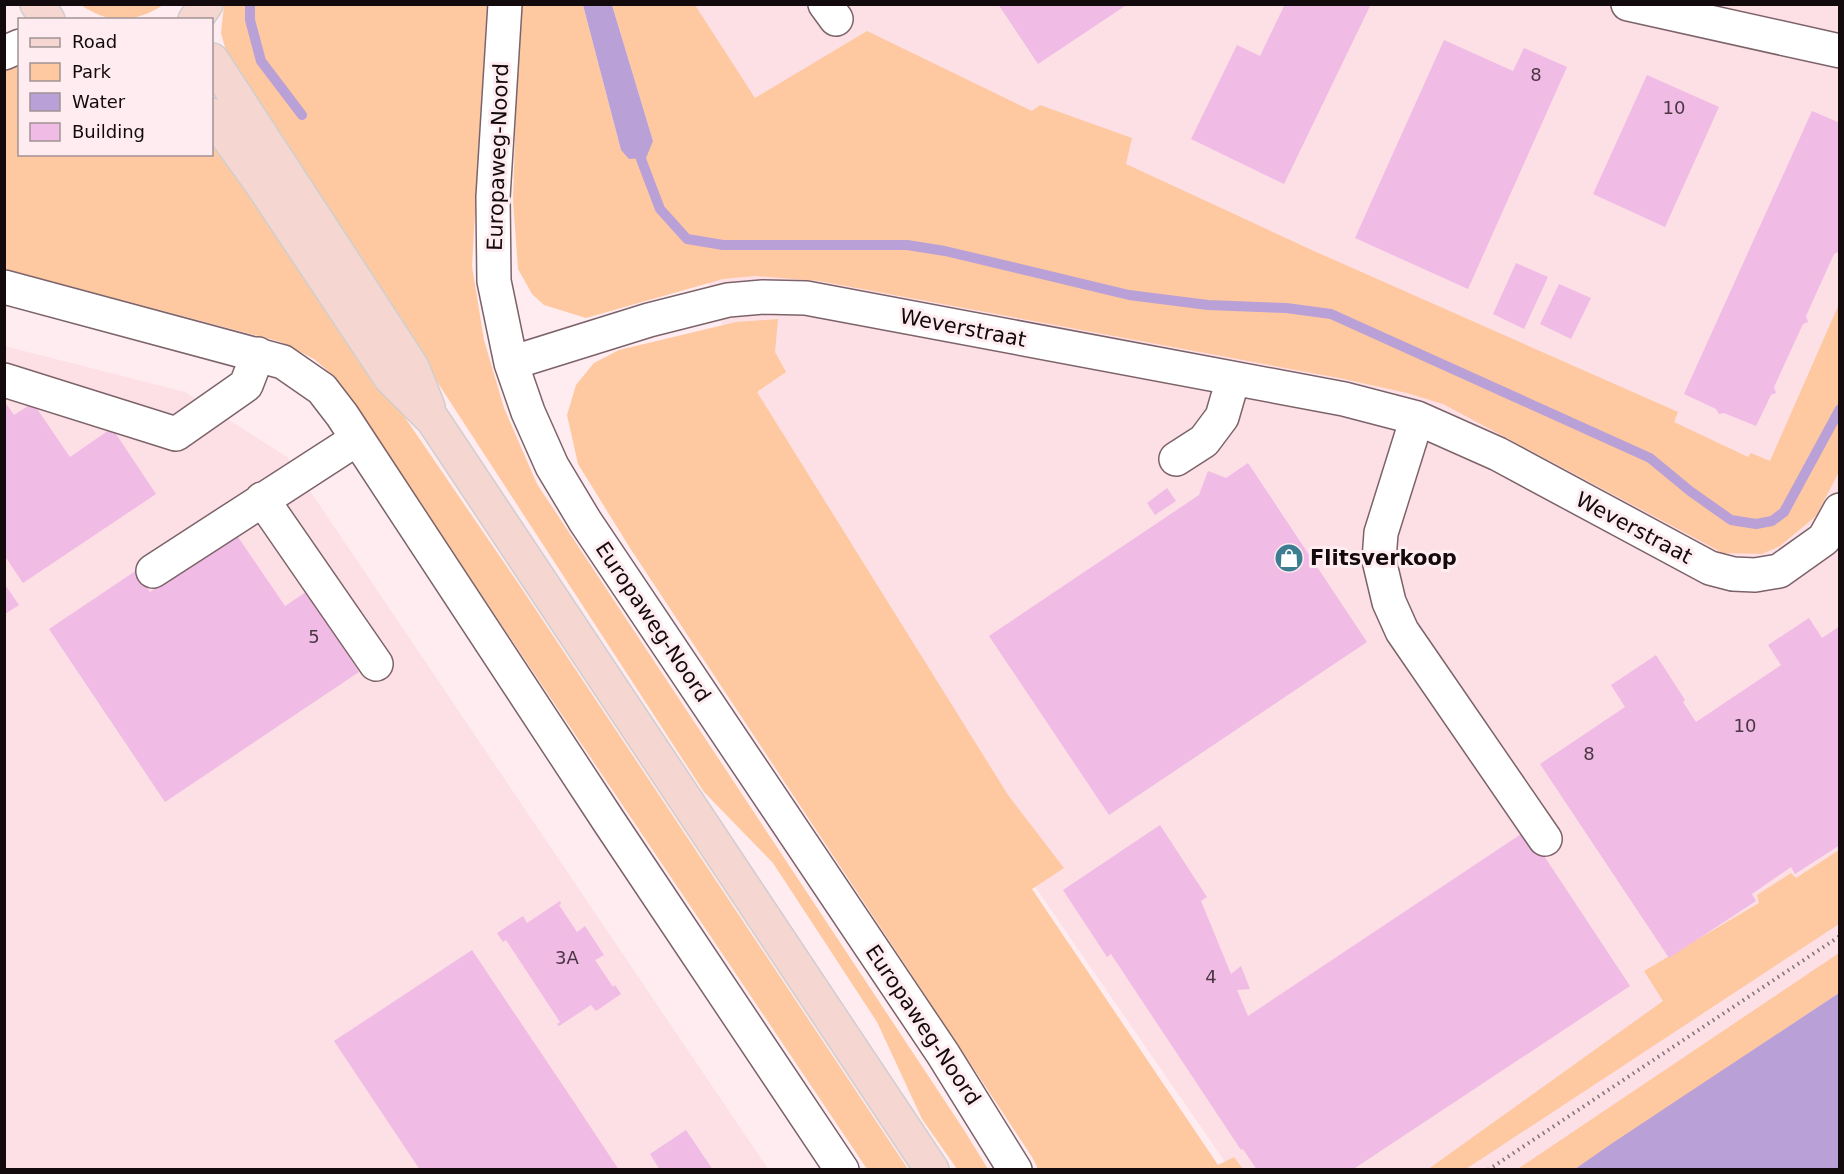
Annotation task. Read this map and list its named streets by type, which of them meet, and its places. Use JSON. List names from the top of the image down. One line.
{"streets":{"street":["Europaweg-Noord","Weverstraat"]},"crossings":[["Europaweg-Noord","Weverstraat"]],"places":{"shop":["Flitsverkoop"]},"house_numbers":["8","10","5","10","8","3A","4"],"legend":["Road","Park","Water","Building"]}
